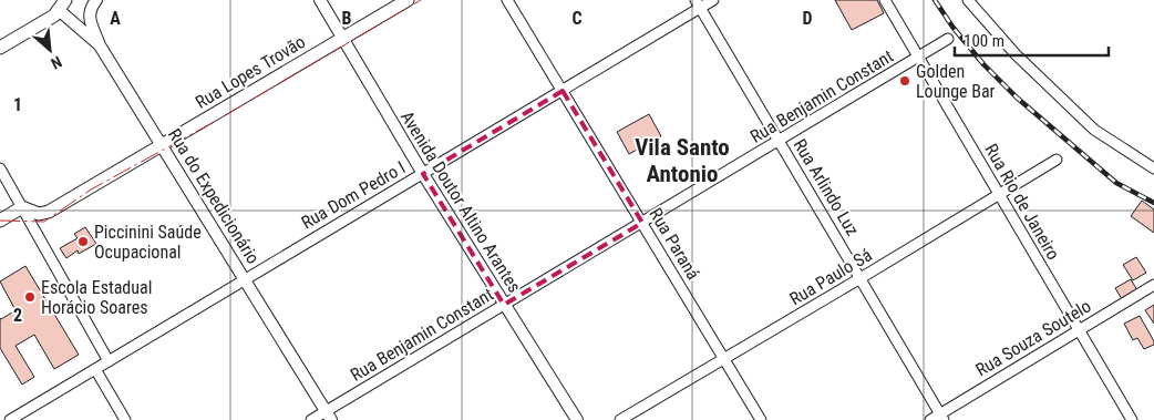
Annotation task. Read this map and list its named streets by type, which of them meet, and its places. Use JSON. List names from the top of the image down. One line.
{"streets":{"main road":["Rua Lopes Trovão"],"street":["Rua Benjamin Constant","Rua Arlindo Luz","Rua Dom Pedro I","Rua do Expedicionário","Avenida Doutor Altino Arantes","Rua Rio de Janeiro","Rua Paraná","Rua Paulo Sá","Rua Souza Soutelo"]},"crossings":[["Rua Lopes Trovão","Rua do Expedicionário"],["Rua Lopes Trovão","Avenida Doutor Altino Arantes"],["Rua Benjamin Constant","Rua Arlindo Luz"],["Rua Benjamin Constant","Rua do Expedicionário"],["Rua Benjamin Constant","Avenida Doutor Altino Arantes"],["Rua Benjamin Constant","Rua Rio de Janeiro"],["Rua Benjamin Constant","Rua Paraná"],["Rua Arlindo Luz","Rua Dom Pedro I"],["Rua Arlindo Luz","Rua Paulo Sá"],["Rua Arlindo Luz","Rua Souza Soutelo"],["Rua Dom Pedro I","Rua do Expedicionário"],["Rua Dom Pedro I","Avenida Doutor Altino Arantes"],["Rua Dom Pedro I","Rua Paraná"],["Rua Rio de Janeiro","Rua Paulo Sá"],["Rua Rio de Janeiro","Rua Souza Soutelo"],["Rua Paraná","Rua Paulo Sá"]],"districts":["Vila Santo Antonio"],"places":["Golden Lounge Bar","Piccinini Saúde Ocupacional","Escola Estadual Horácio Soares"],"scale_bar":"100 m","north":"bottom right","grid":{"columns":["A","B","C","D"],"rows":["1","2"]}}
